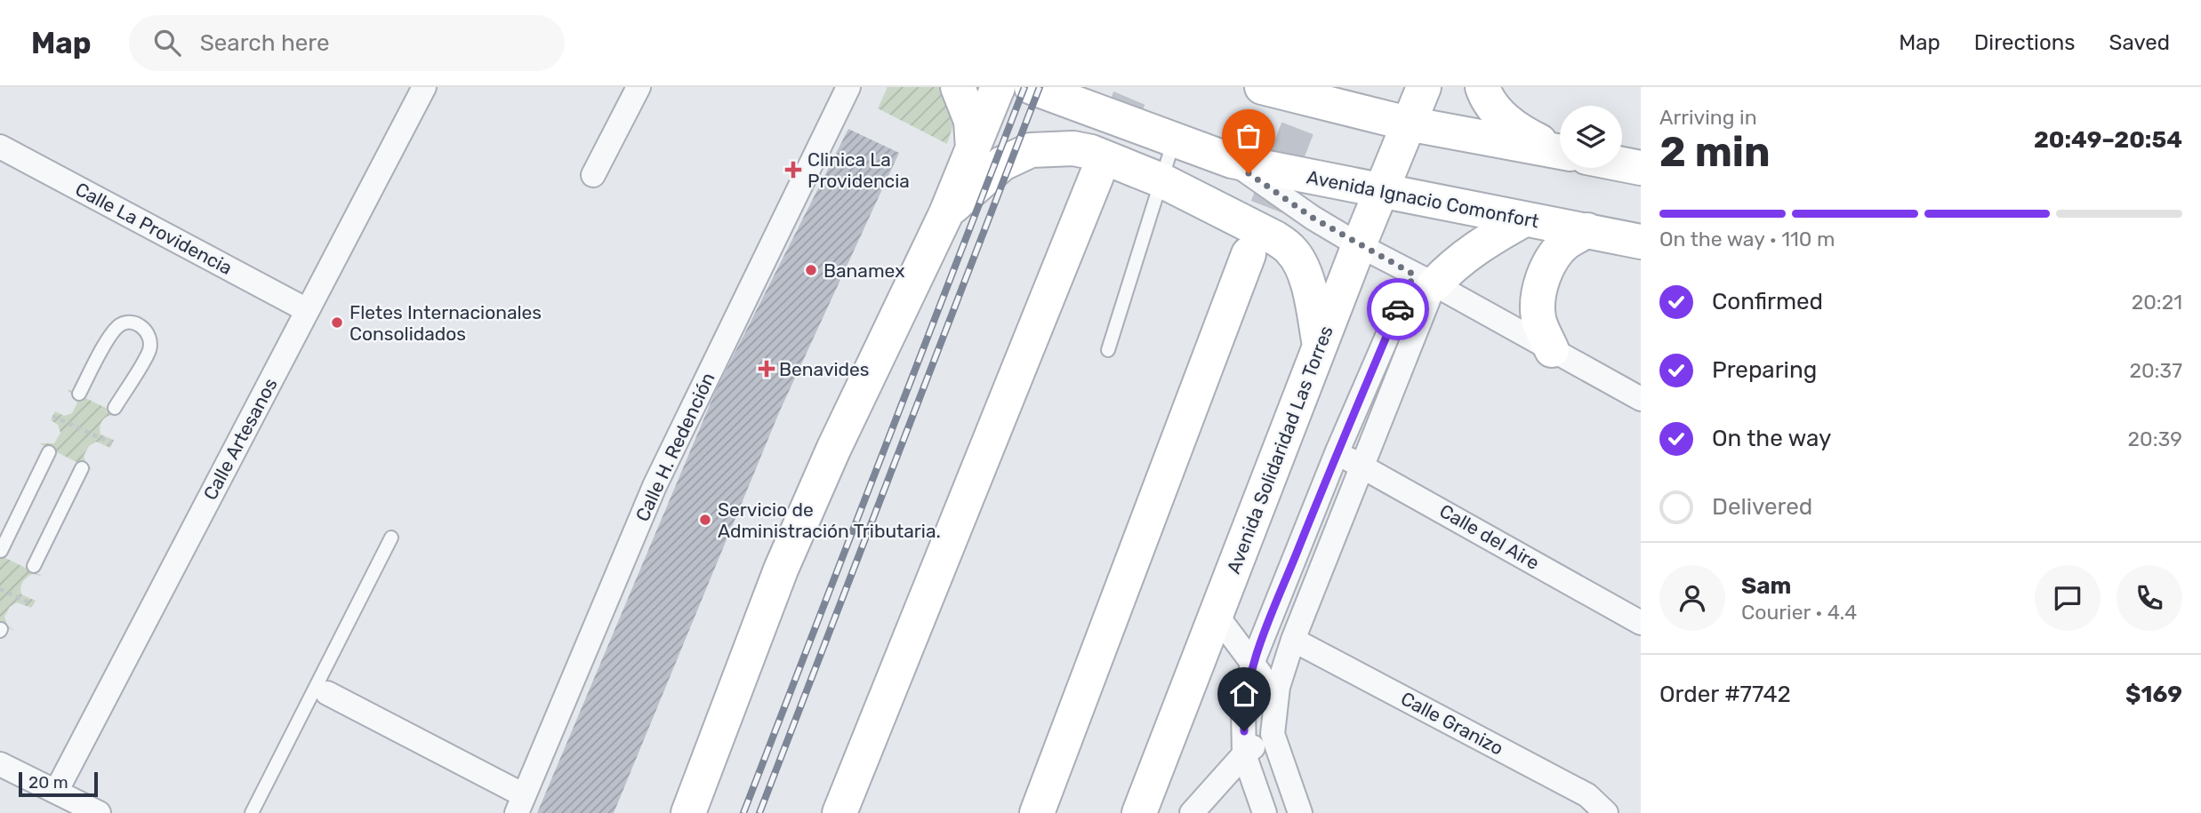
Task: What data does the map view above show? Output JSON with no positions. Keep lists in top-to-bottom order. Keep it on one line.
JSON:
{"streets":{"main road":["Avenida Ignacio Comonfort","Avenida Solidaridad Las Torres"],"street":["Calle La Providencia","Calle Artesanos","Calle H. Redención","Calle del Aire","Calle Granizo"]},"crossings":[["Avenida Ignacio Comonfort","Avenida Solidaridad Las Torres"],["Calle La Providencia","Calle Artesanos"]],"places":{"health":["Clinica La Providencia","Benavides"],"other":["Banamex","Fletes Internacionales Consolidados","Servicio de Administración Tributaria."]},"scale_bar":"20 m","page":{"header":"Map","search":"Search here","nav":["Map","Directions","Saved"],"heading":["2 min","Arriving in","20:49–20:54"],"panel":["Sam","Courier · 4.4","Order #7742","$169"],"bar":"On the way · 110 m","list":[["Confirmed","20:21"],["Preparing","20:37"],["On the way","20:39"],"Delivered"],"scale":"20 m"}}
